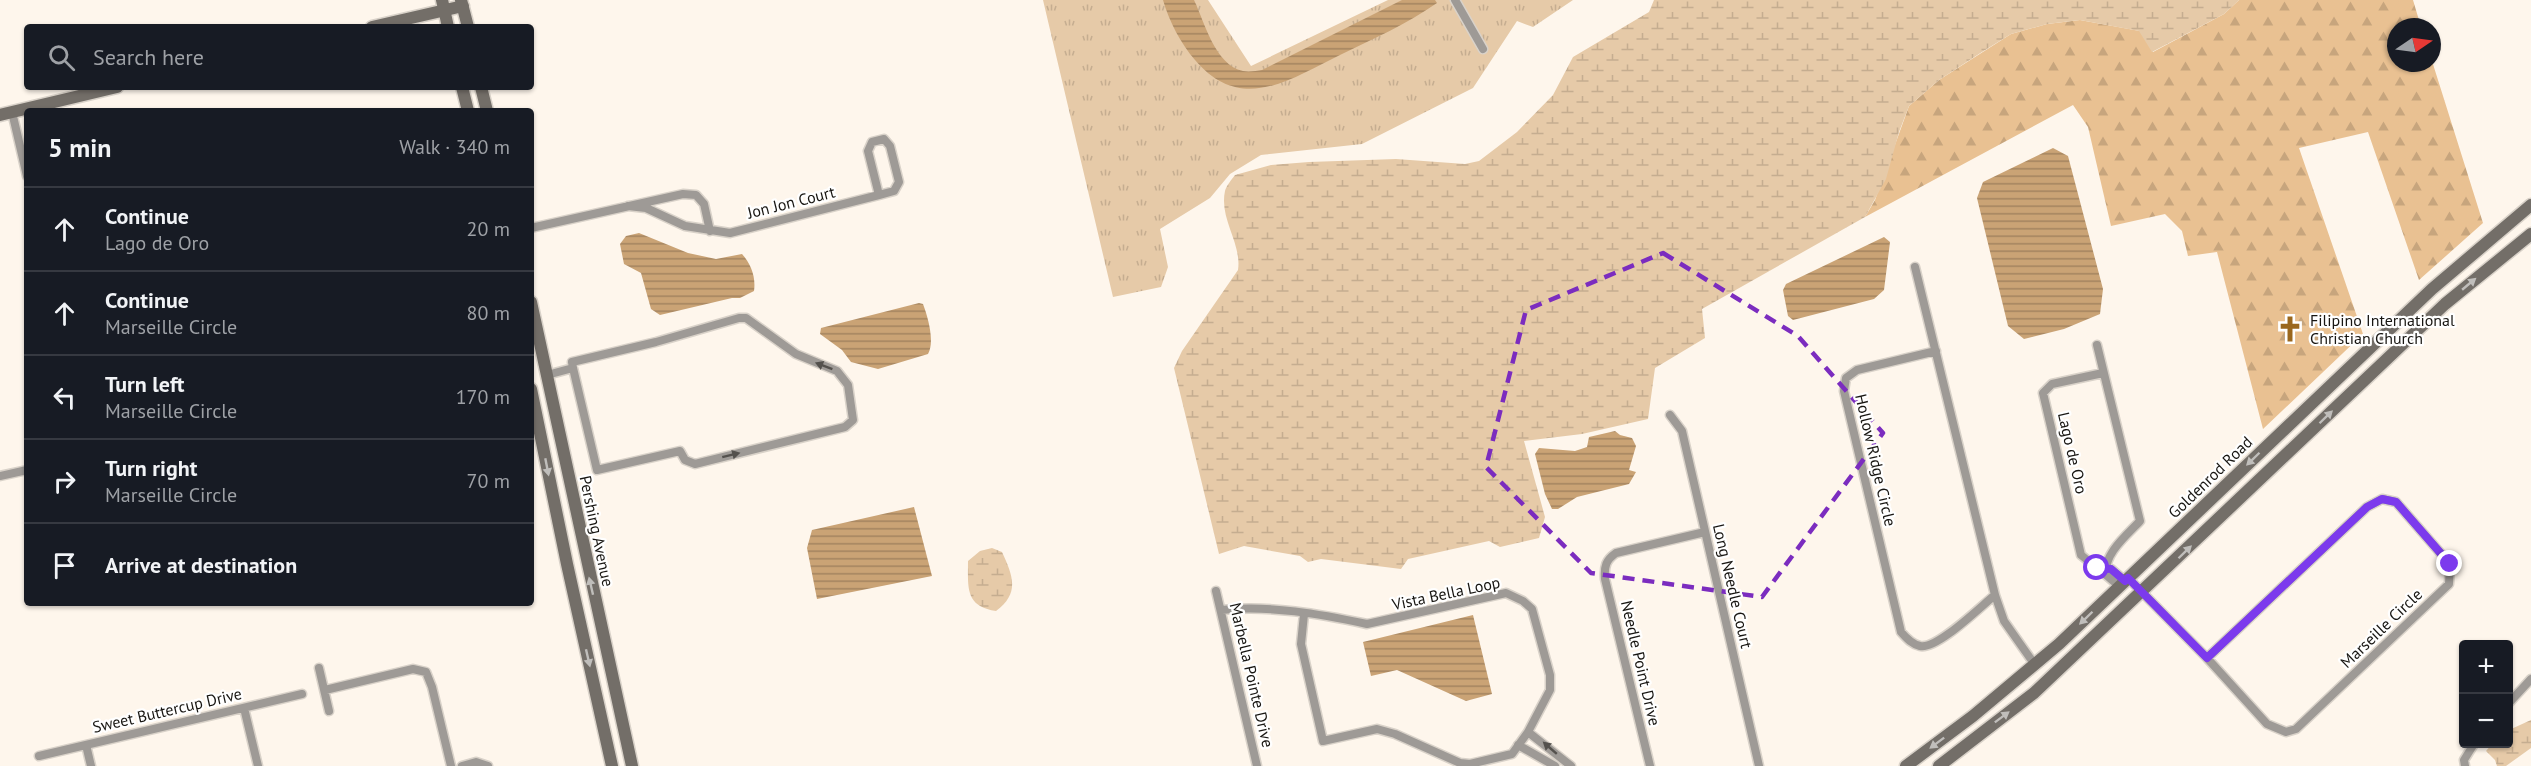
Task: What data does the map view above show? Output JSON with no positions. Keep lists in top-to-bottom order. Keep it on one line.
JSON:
{"streets":{"main road":["Goldenrod Road","Pershing Avenue"],"street":["Jon Jon Court","Lago de Oro","Hollow Ridge Circle","Long Needle Court","Vista Bella Loop","Marseille Circle","Needle Point Drive","Marbella Pointe Drive","Sweet Buttercup Drive"]},"crossings":[["Lago de Oro","Goldenrod Road"],["Lago de Oro","Marseille Circle"],["Goldenrod Road","Marseille Circle"],["Long Needle Court","Needle Point Drive"],["Vista Bella Loop","Marbella Pointe Drive"]],"places":{"church":["Filipino International Christian Church"]},"north":"right","page":{"search":"Search here","heading":["5 min","Walk · 340 m"],"list":[["Continue","Lago de Oro","20 m"],["Continue","Marseille Circle","80 m"],["Turn left","Marseille Circle","170 m"],["Turn right","Marseille Circle","70 m"],"Arrive at destination"],"map_buttons":["+","−"]}}
